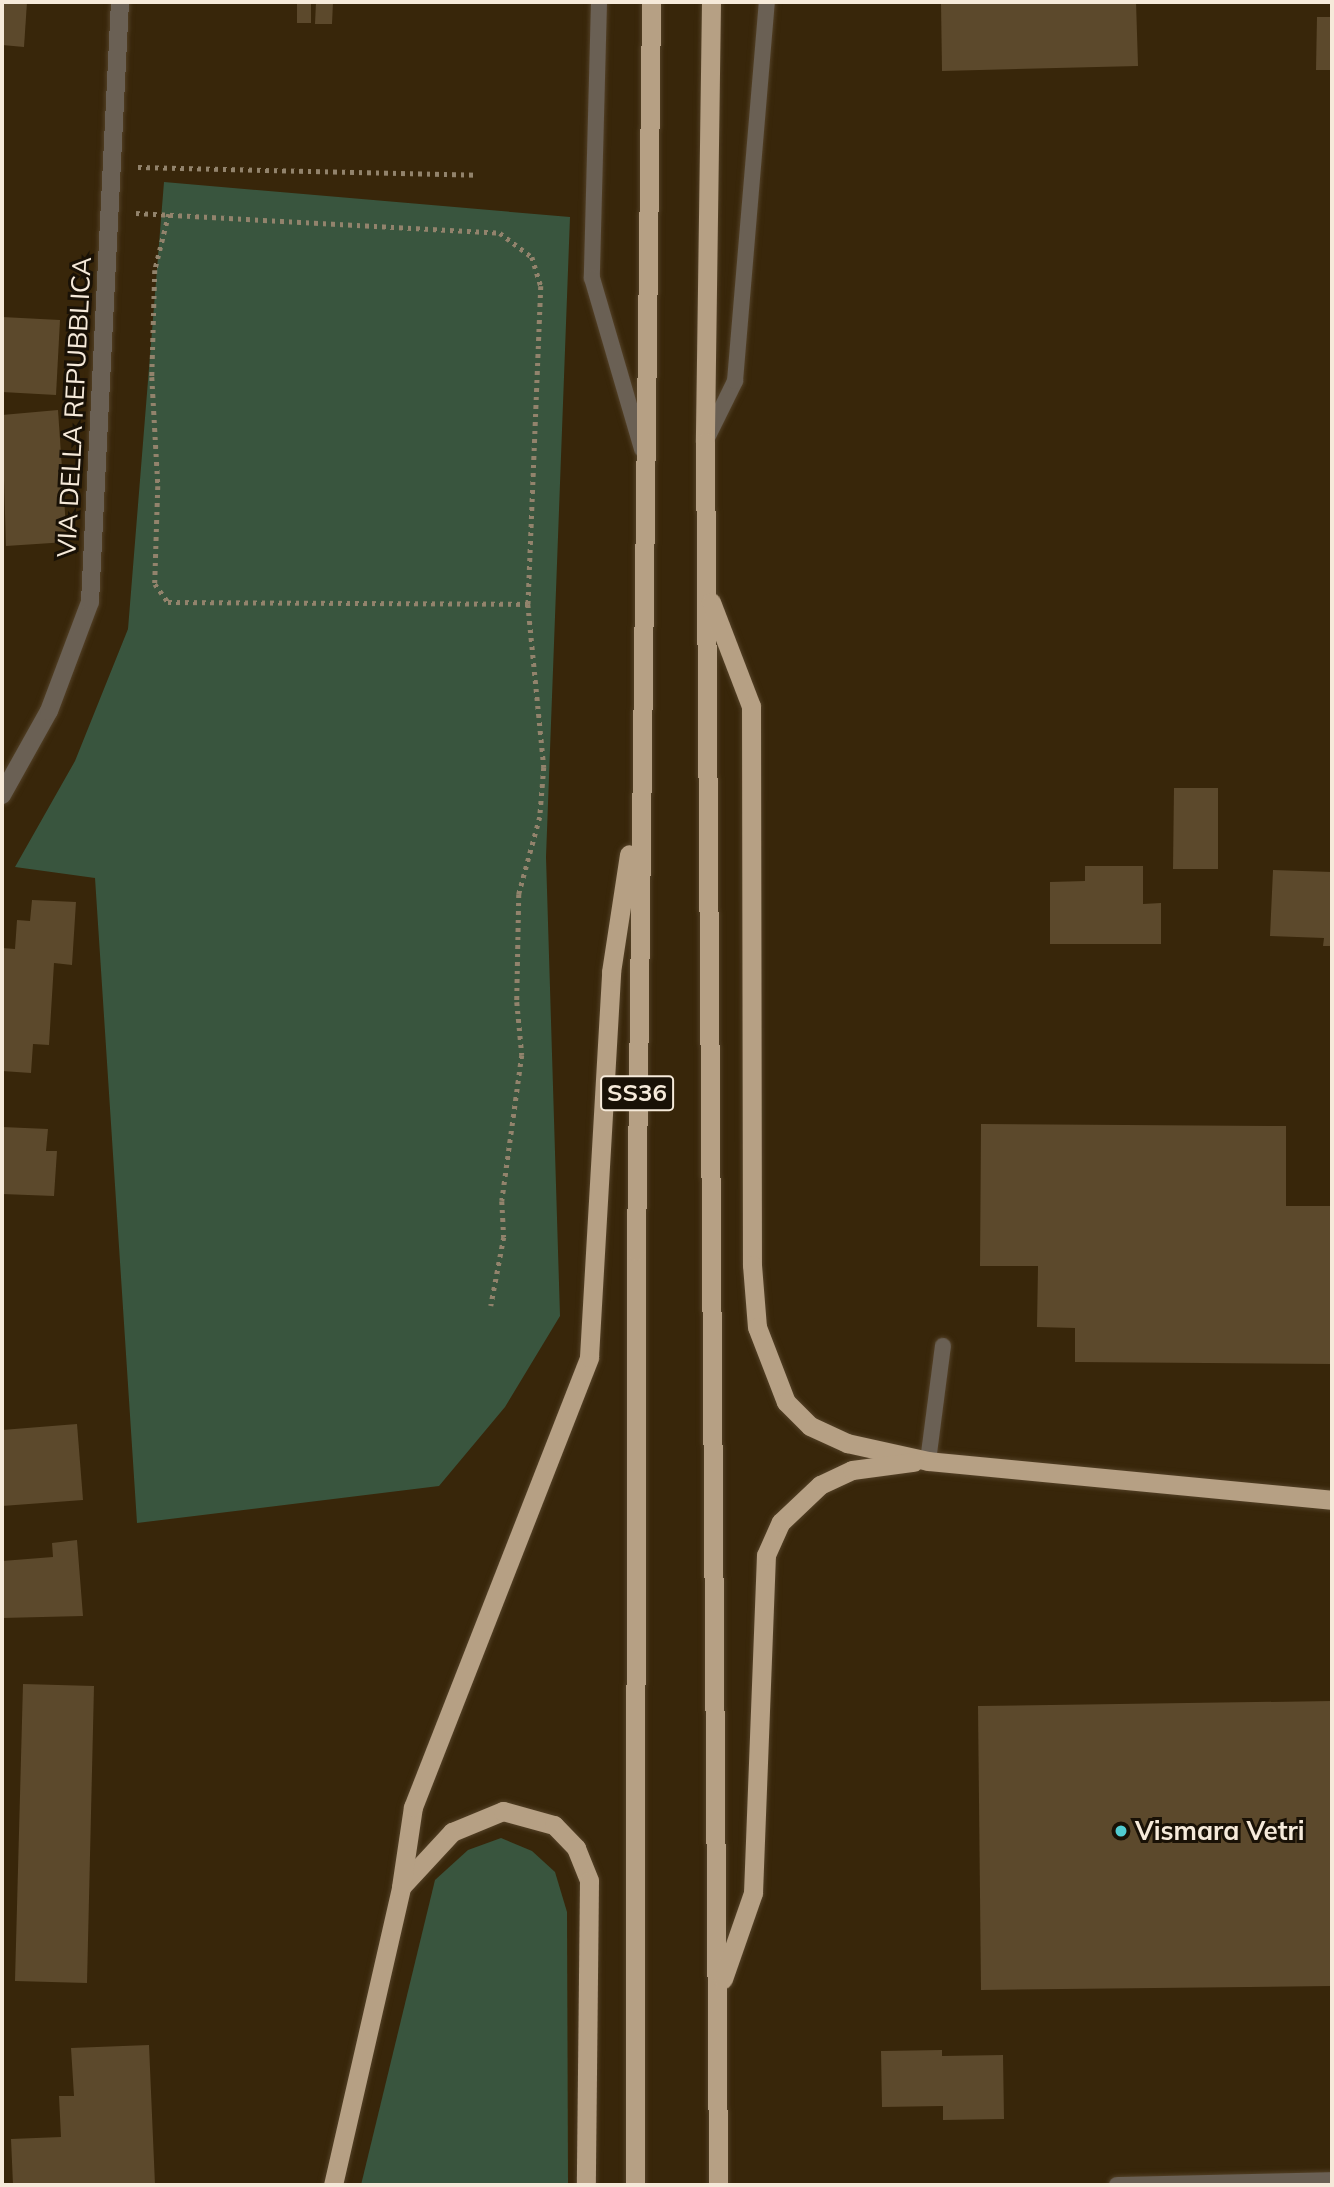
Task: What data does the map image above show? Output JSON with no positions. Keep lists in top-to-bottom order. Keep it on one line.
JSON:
{"streets":{"highway":["SS36"],"street":["VIA DELLA REPUBBLICA"]},"places":["Vismara Vetri"]}
